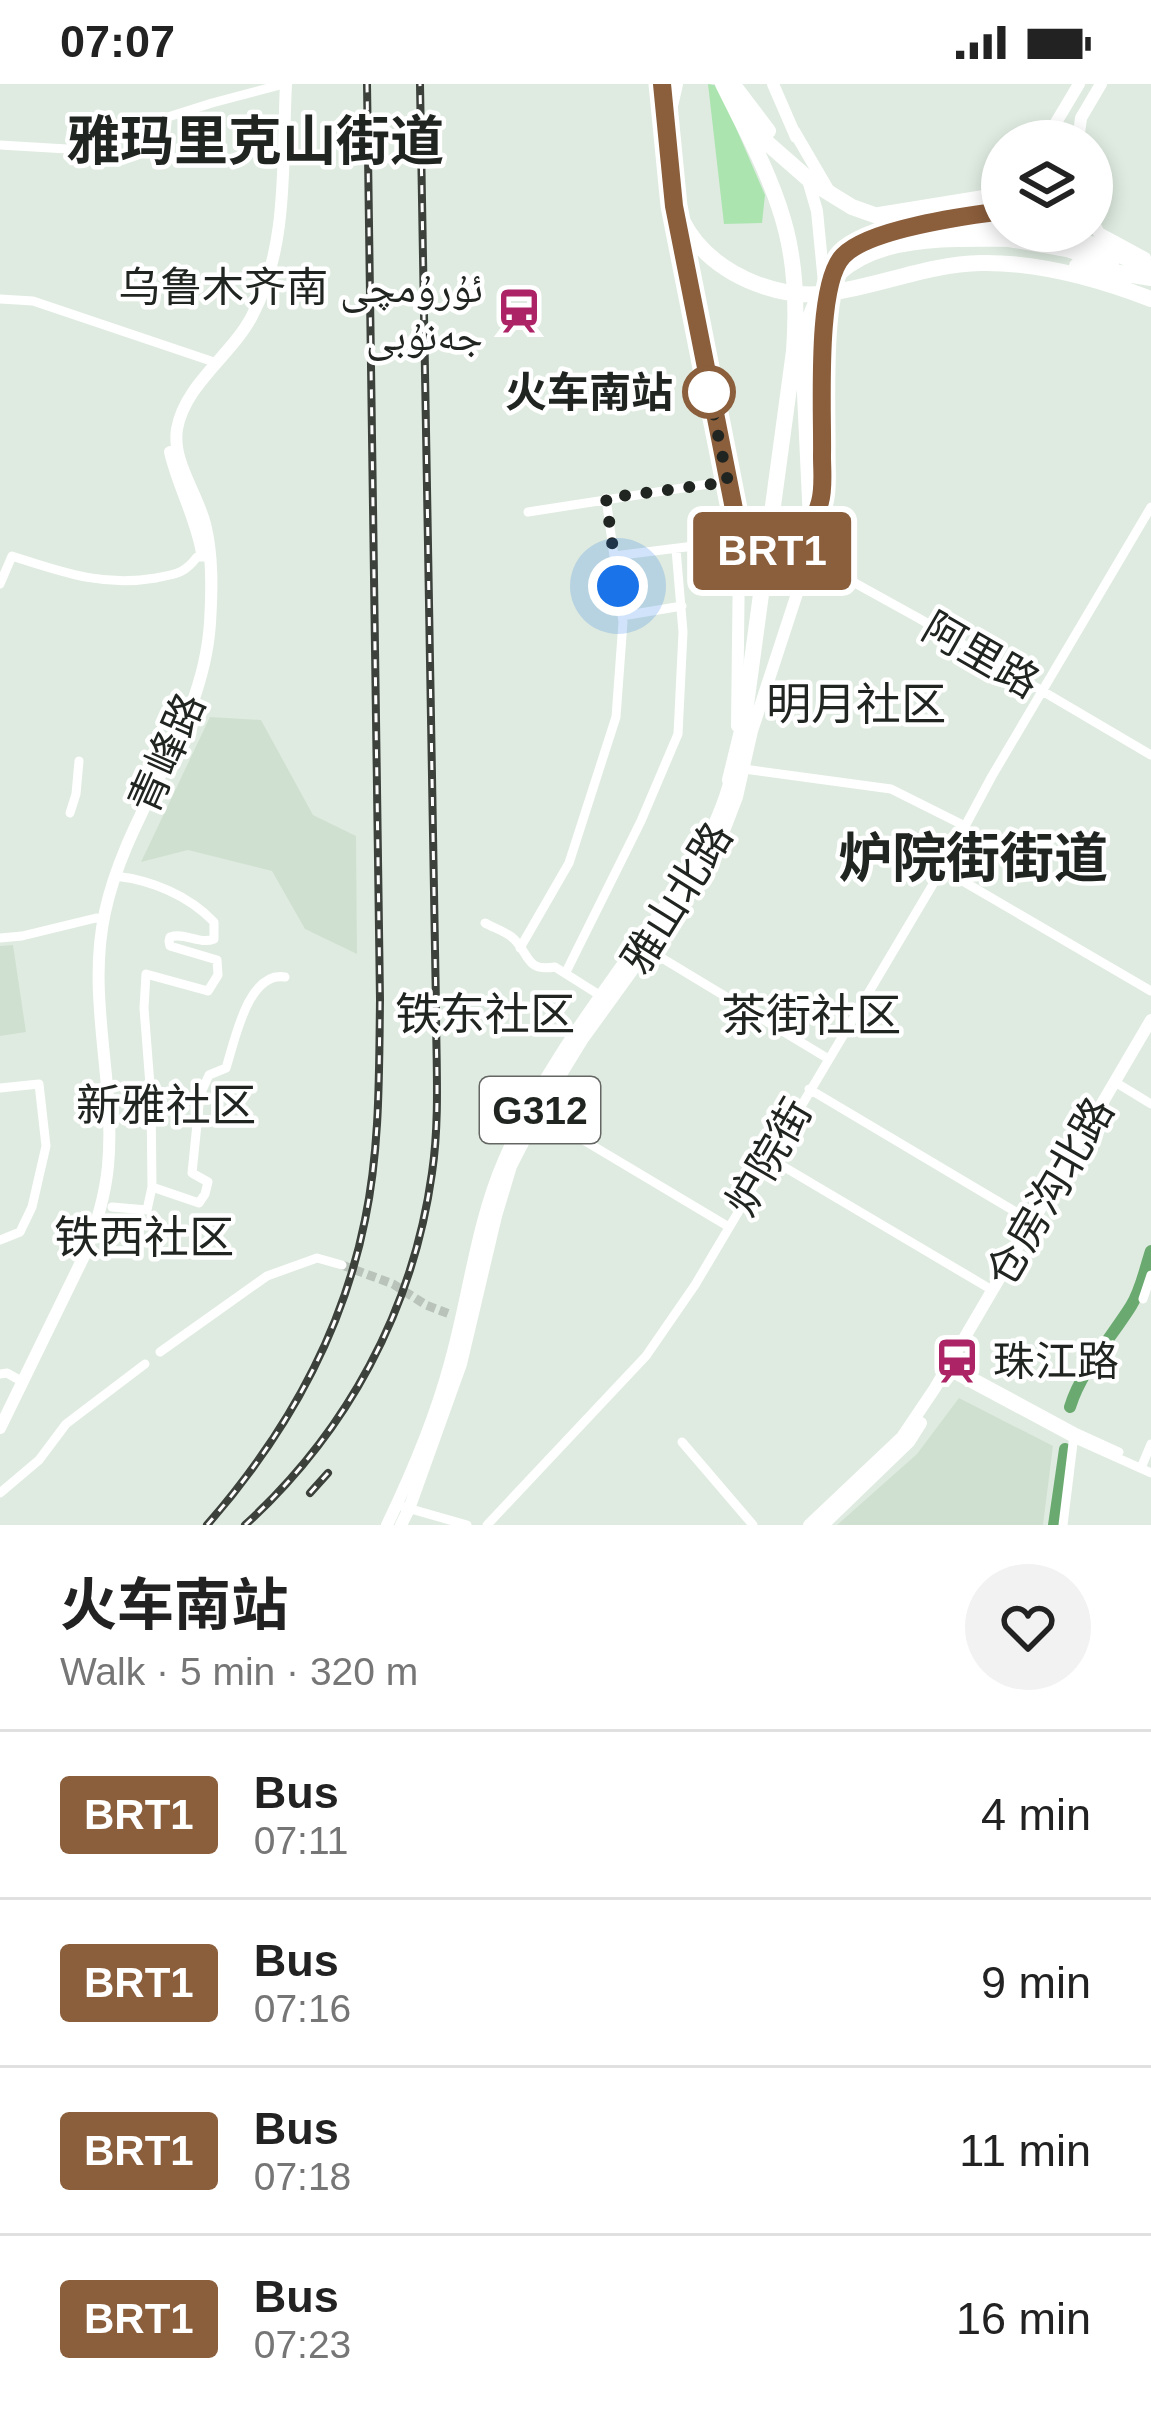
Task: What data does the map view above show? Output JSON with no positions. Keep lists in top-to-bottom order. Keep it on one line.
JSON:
{"streets":{"highway":["雅山北路"],"main road":["青峰路","G312","仓房沟北路"],"street":["阿里路","炉院街"]},"crossings":[["阿里路","雅山北路"],["阿里路","炉院街"],["雅山北路","G312"]],"districts":["雅玛里克山街道","明月社区","炉院街街道","铁东社区","茶街社区","新雅社区","铁西社区"],"places":{"station":["乌鲁木齐南 ئۇرۇمچى جەنۇبى","珠江路"],"other":["火车南站"]},"lines":["bus line BRT1"],"page":{"status":"07:07","on_map":"BRT1","heading":["火车南站","Walk · 5 min · 320 m"],"list":[{"mark":"BRT1","name":"Bus","note":"07:11","value":"4 min"},{"mark":"BRT1","name":"Bus","note":"07:16","value":"9 min"},{"mark":"BRT1","name":"Bus","note":"07:18","value":"11 min"},{"mark":"BRT1","name":"Bus","note":"07:23","value":"16 min"}]}}
